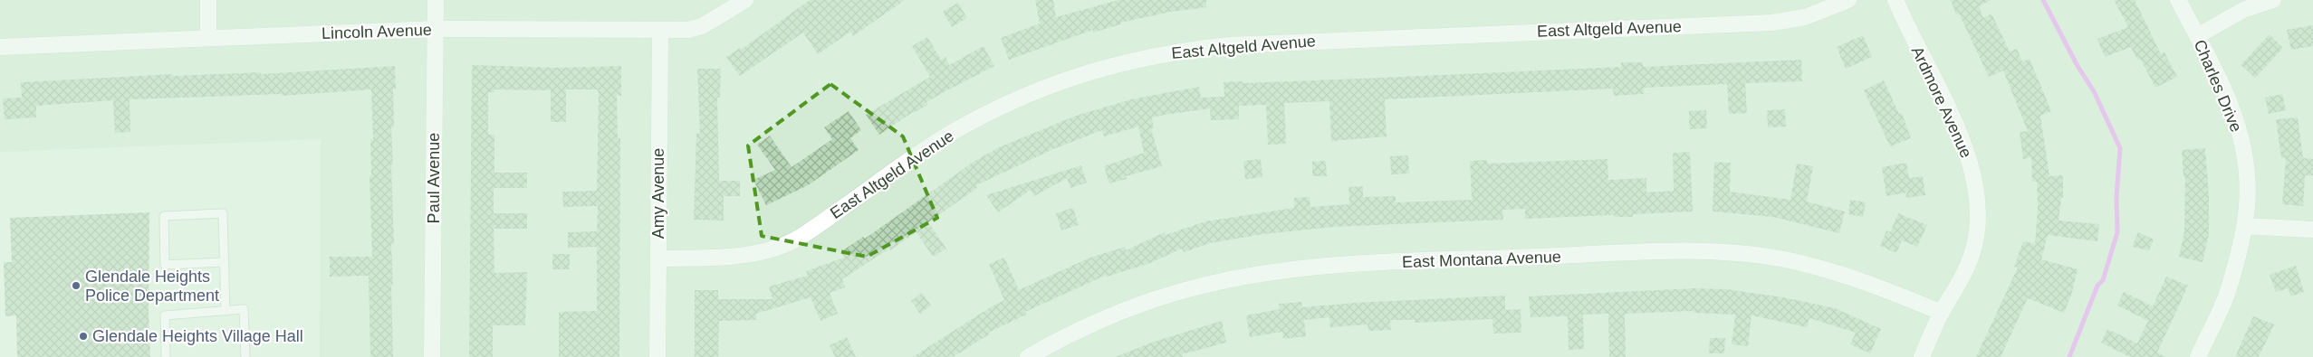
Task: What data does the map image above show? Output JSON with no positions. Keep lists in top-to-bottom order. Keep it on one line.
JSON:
{"streets":{"street":["East Altgeld Avenue","Lincoln Avenue","Charles Drive","Ardmore Avenue","Paul Avenue","Amy Avenue","East Montana Avenue"]},"crossings":[["East Altgeld Avenue","Amy Avenue"],["Lincoln Avenue","Paul Avenue"],["Lincoln Avenue","Amy Avenue"],["Ardmore Avenue","East Montana Avenue"]],"places":["Glendale Heights Police Department","Glendale Heights Village Hall"]}
